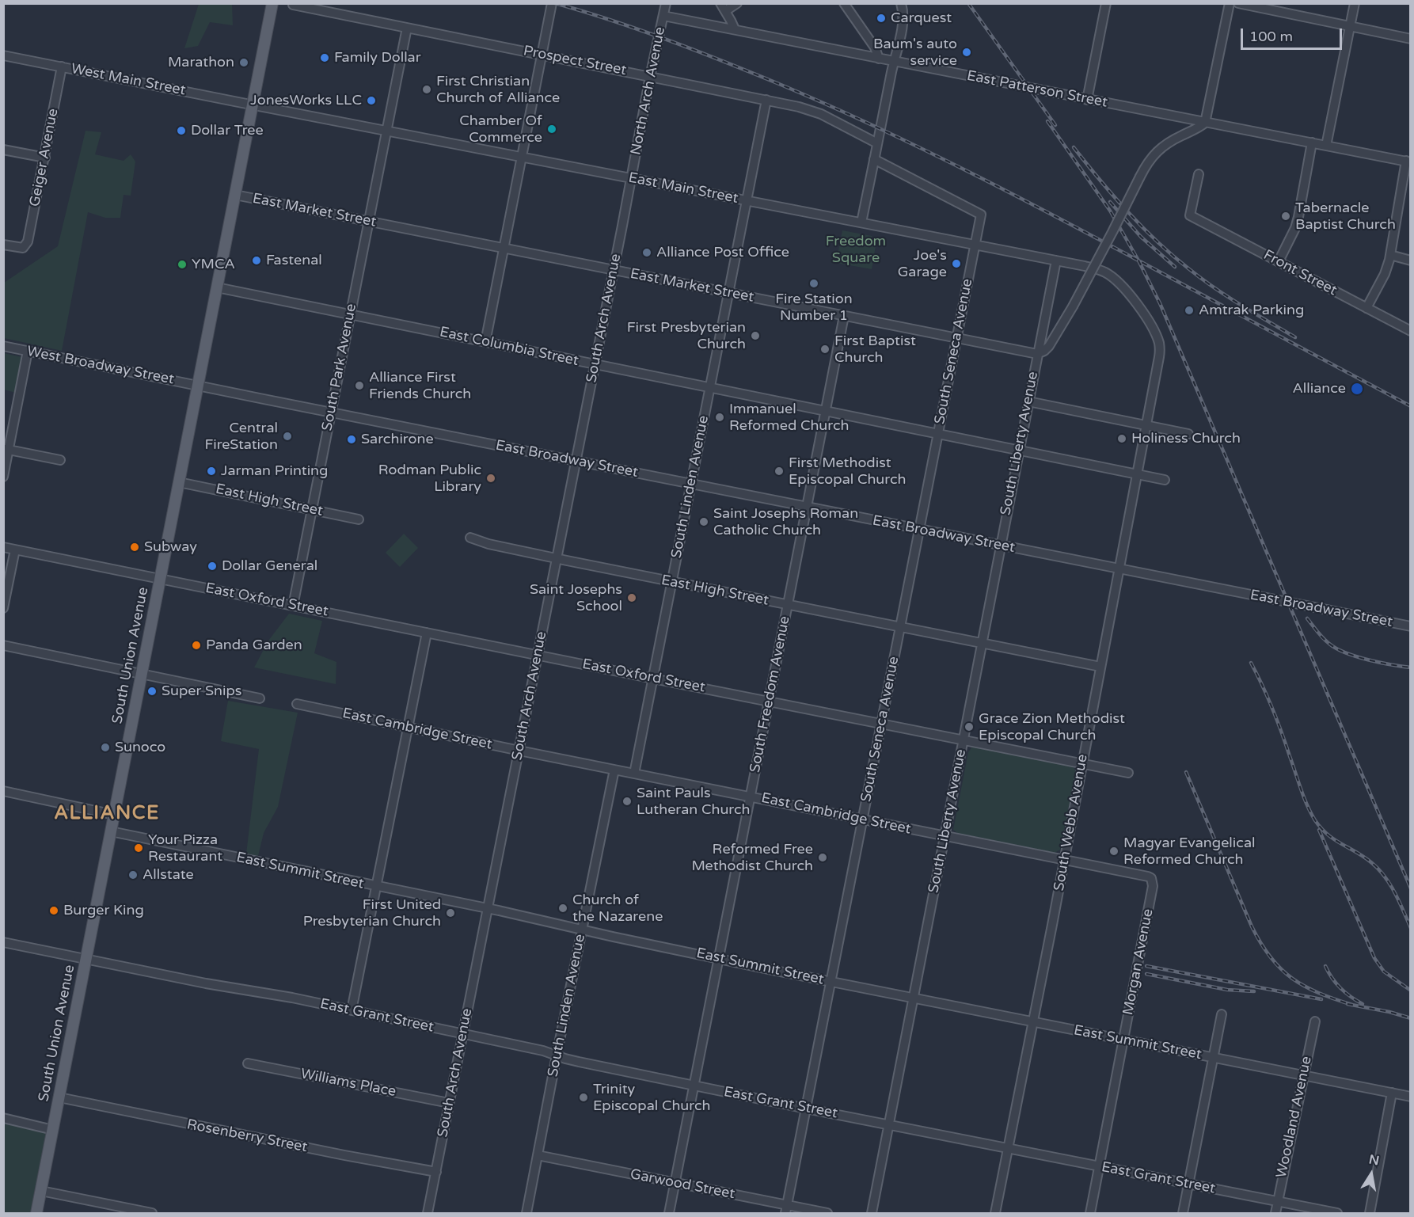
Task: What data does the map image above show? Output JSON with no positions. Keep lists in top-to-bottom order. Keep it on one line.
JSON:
{"streets":{"main road":["South Union Avenue"],"street":["Prospect Street","West Main Street","East Patterson Street","North Arch Avenue","Geiger Avenue","East Main Street","East Market Street","Front Street","South Arch Avenue","East Columbia Street","South Seneca Avenue","West Broadway Street","South Park Avenue","South Liberty Avenue","East Broadway Street","South Linden Avenue","East High Street","East Oxford Street","South Freedom Avenue","East Cambridge Street","South Webb Avenue","East Summit Street","Morgan Avenue","East Grant Street","Williams Place","Woodland Avenue","Rosenberry Street","Garwood Street"]},"crossings":[["Prospect Street","North Arch Avenue"],["Prospect Street","South Park Avenue"],["Prospect Street","South Linden Avenue"],["West Main Street","Geiger Avenue"],["West Main Street","East Main Street"],["West Main Street","South Union Avenue"],["East Patterson Street","North Arch Avenue"],["North Arch Avenue","East Main Street"],["North Arch Avenue","South Arch Avenue"],["East Main Street","South Arch Avenue"],["East Main Street","South Seneca Avenue"],["East Main Street","South Park Avenue"],["East Main Street","South Liberty Avenue"],["East Main Street","South Linden Avenue"],["East Main Street","South Union Avenue"],["East Main Street","South Webb Avenue"],["East Market Street","South Arch Avenue"],["East Market Street","South Seneca Avenue"],["East Market Street","South Park Avenue"],["East Market Street","South Liberty Avenue"],["East Market Street","South Linden Avenue"],["East Market Street","South Union Avenue"],["East Market Street","South Freedom Avenue"],["South Arch Avenue","East Columbia Street"],["South Arch Avenue","East Broadway Street"],["South Arch Avenue","East High Street"],["South Arch Avenue","East Oxford Street"],["South Arch Avenue","East Cambridge Street"],["South Arch Avenue","East Summit Street"],["South Arch Avenue","East Grant Street"],["South Arch Avenue","Williams Place"],["South Arch Avenue","Rosenberry Street"],["East Columbia Street","South Seneca Avenue"],["East Columbia Street","South Park Avenue"],["East Columbia Street","South Liberty Avenue"],["East Columbia Street","South Linden Avenue"],["East Columbia Street","South Union Avenue"],["East Columbia Street","South Freedom Avenue"],["East Columbia Street","South Webb Avenue"],["South Seneca Avenue","East Broadway Street"],["South Seneca Avenue","East High Street"],["South Seneca Avenue","East Oxford Street"],["South Seneca Avenue","East Cambridge Street"],["South Seneca Avenue","East Summit Street"],["South Seneca Avenue","East Grant Street"],["South Seneca Avenue","Garwood Street"],["West Broadway Street","East Broadway Street"],["West Broadway Street","South Union Avenue"],["South Park Avenue","East Broadway Street"],["South Park Avenue","East High Street"],["South Park Avenue","East Oxford Street"],["South Liberty Avenue","East Broadway Street"],["South Liberty Avenue","East High Street"],["South Liberty Avenue","East Oxford Street"],["South Liberty Avenue","East Cambridge Street"],["South Liberty Avenue","East Summit Street"],["South Liberty Avenue","East Grant Street"],["East Broadway Street","South Linden Avenue"],["East Broadway Street","South Union Avenue"],["East Broadway Street","South Freedom Avenue"],["East Broadway Street","South Webb Avenue"],["South Linden Avenue","East High Street"],["South Linden Avenue","East Oxford Street"],["South Linden Avenue","East Cambridge Street"],["South Linden Avenue","East Summit Street"],["South Linden Avenue","East Grant Street"],["South Linden Avenue","Garwood Street"],["East High Street","South Union Avenue"],["East High Street","South Freedom Avenue"],["East High Street","South Webb Avenue"],["East Oxford Street","South Union Avenue"],["East Oxford Street","South Freedom Avenue"],["East Oxford Street","South Webb Avenue"],["South Union Avenue","East Summit Street"],["South Union Avenue","East Grant Street"],["South Union Avenue","Rosenberry Street"],["South Freedom Avenue","East Cambridge Street"],["South Freedom Avenue","East Summit Street"],["South Freedom Avenue","East Grant Street"],["South Freedom Avenue","Garwood Street"],["East Cambridge Street","South Webb Avenue"],["East Cambridge Street","Morgan Avenue"],["South Webb Avenue","East Summit Street"],["South Webb Avenue","East Grant Street"],["East Summit Street","Morgan Avenue"],["East Summit Street","Woodland Avenue"],["Morgan Avenue","East Grant Street"],["East Grant Street","Woodland Avenue"]],"districts":["ALLIANCE"],"parks":["Freedom Square"],"places":["Carquest","Baum's auto service","Family Dollar","Marathon","First Christian Church of Alliance","JonesWorks LLC","Chamber Of Commerce","Dollar Tree","Tabernacle Baptist Church","Alliance Post Office","Fastenal","Joe's Garage","YMCA","Fire Station Number 1","Amtrak Parking","First Presbyterian Church","First Baptist Church","Alliance First Friends Church","Alliance","Immanuel Reformed Church","Central FireStation","Holiness Church","Sarchirone","Jarman Printing","First Methodist Episcopal Church","Rodman Public Library","Saint Josephs Roman Catholic Church","Subway","Dollar General","Saint Josephs School","Panda Garden","Super Snips","Grace Zion Methodist Episcopal Church","Sunoco","Saint Pauls Lutheran Church","Your Pizza Restaurant","Magyar Evangelical Reformed Church","Reformed Free Methodist Church","Allstate","Church of the Nazarene","Burger King","First United Presbyterian Church","Trinity Episcopal Church"],"scale_bar":"100 m","north":"top"}
